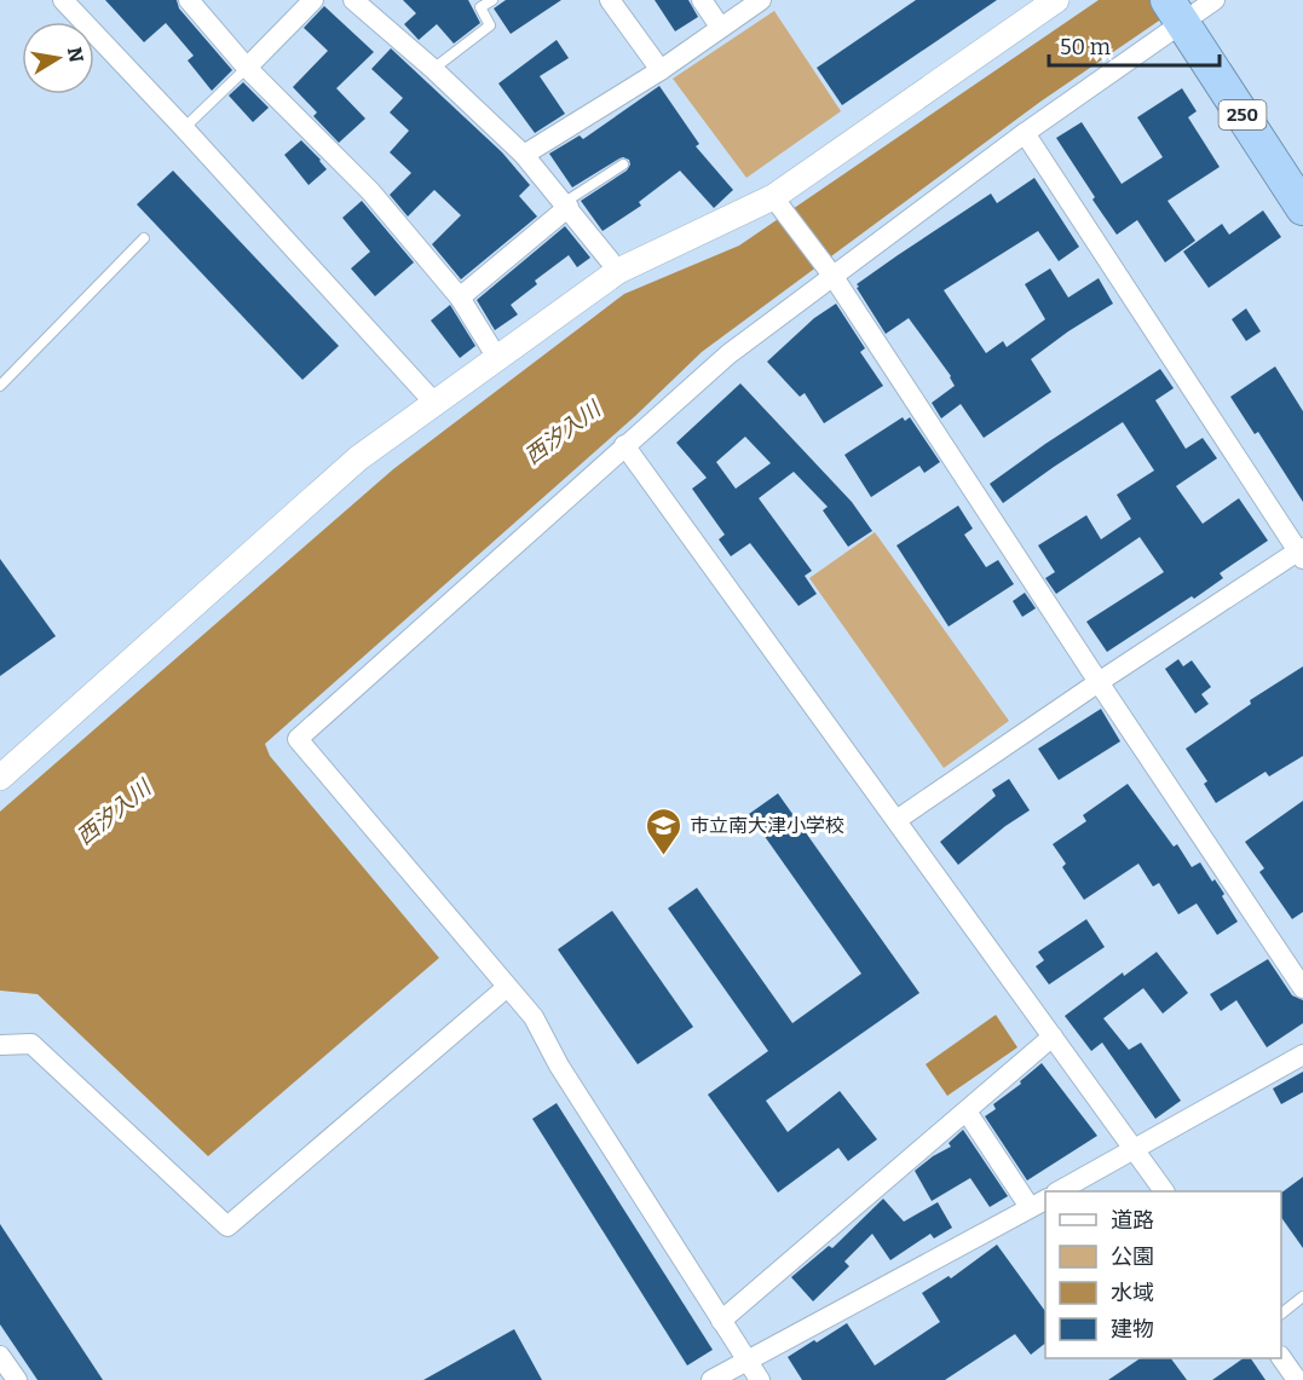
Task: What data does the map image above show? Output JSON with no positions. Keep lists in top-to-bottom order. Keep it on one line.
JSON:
{"streets":{"highway":["250"]},"water":["西汐入川"],"places":{"school or university":["市立南大津小学校"]},"legend":["道路","公園","水域","建物"],"scale_bar":"50 m","north":"right"}
